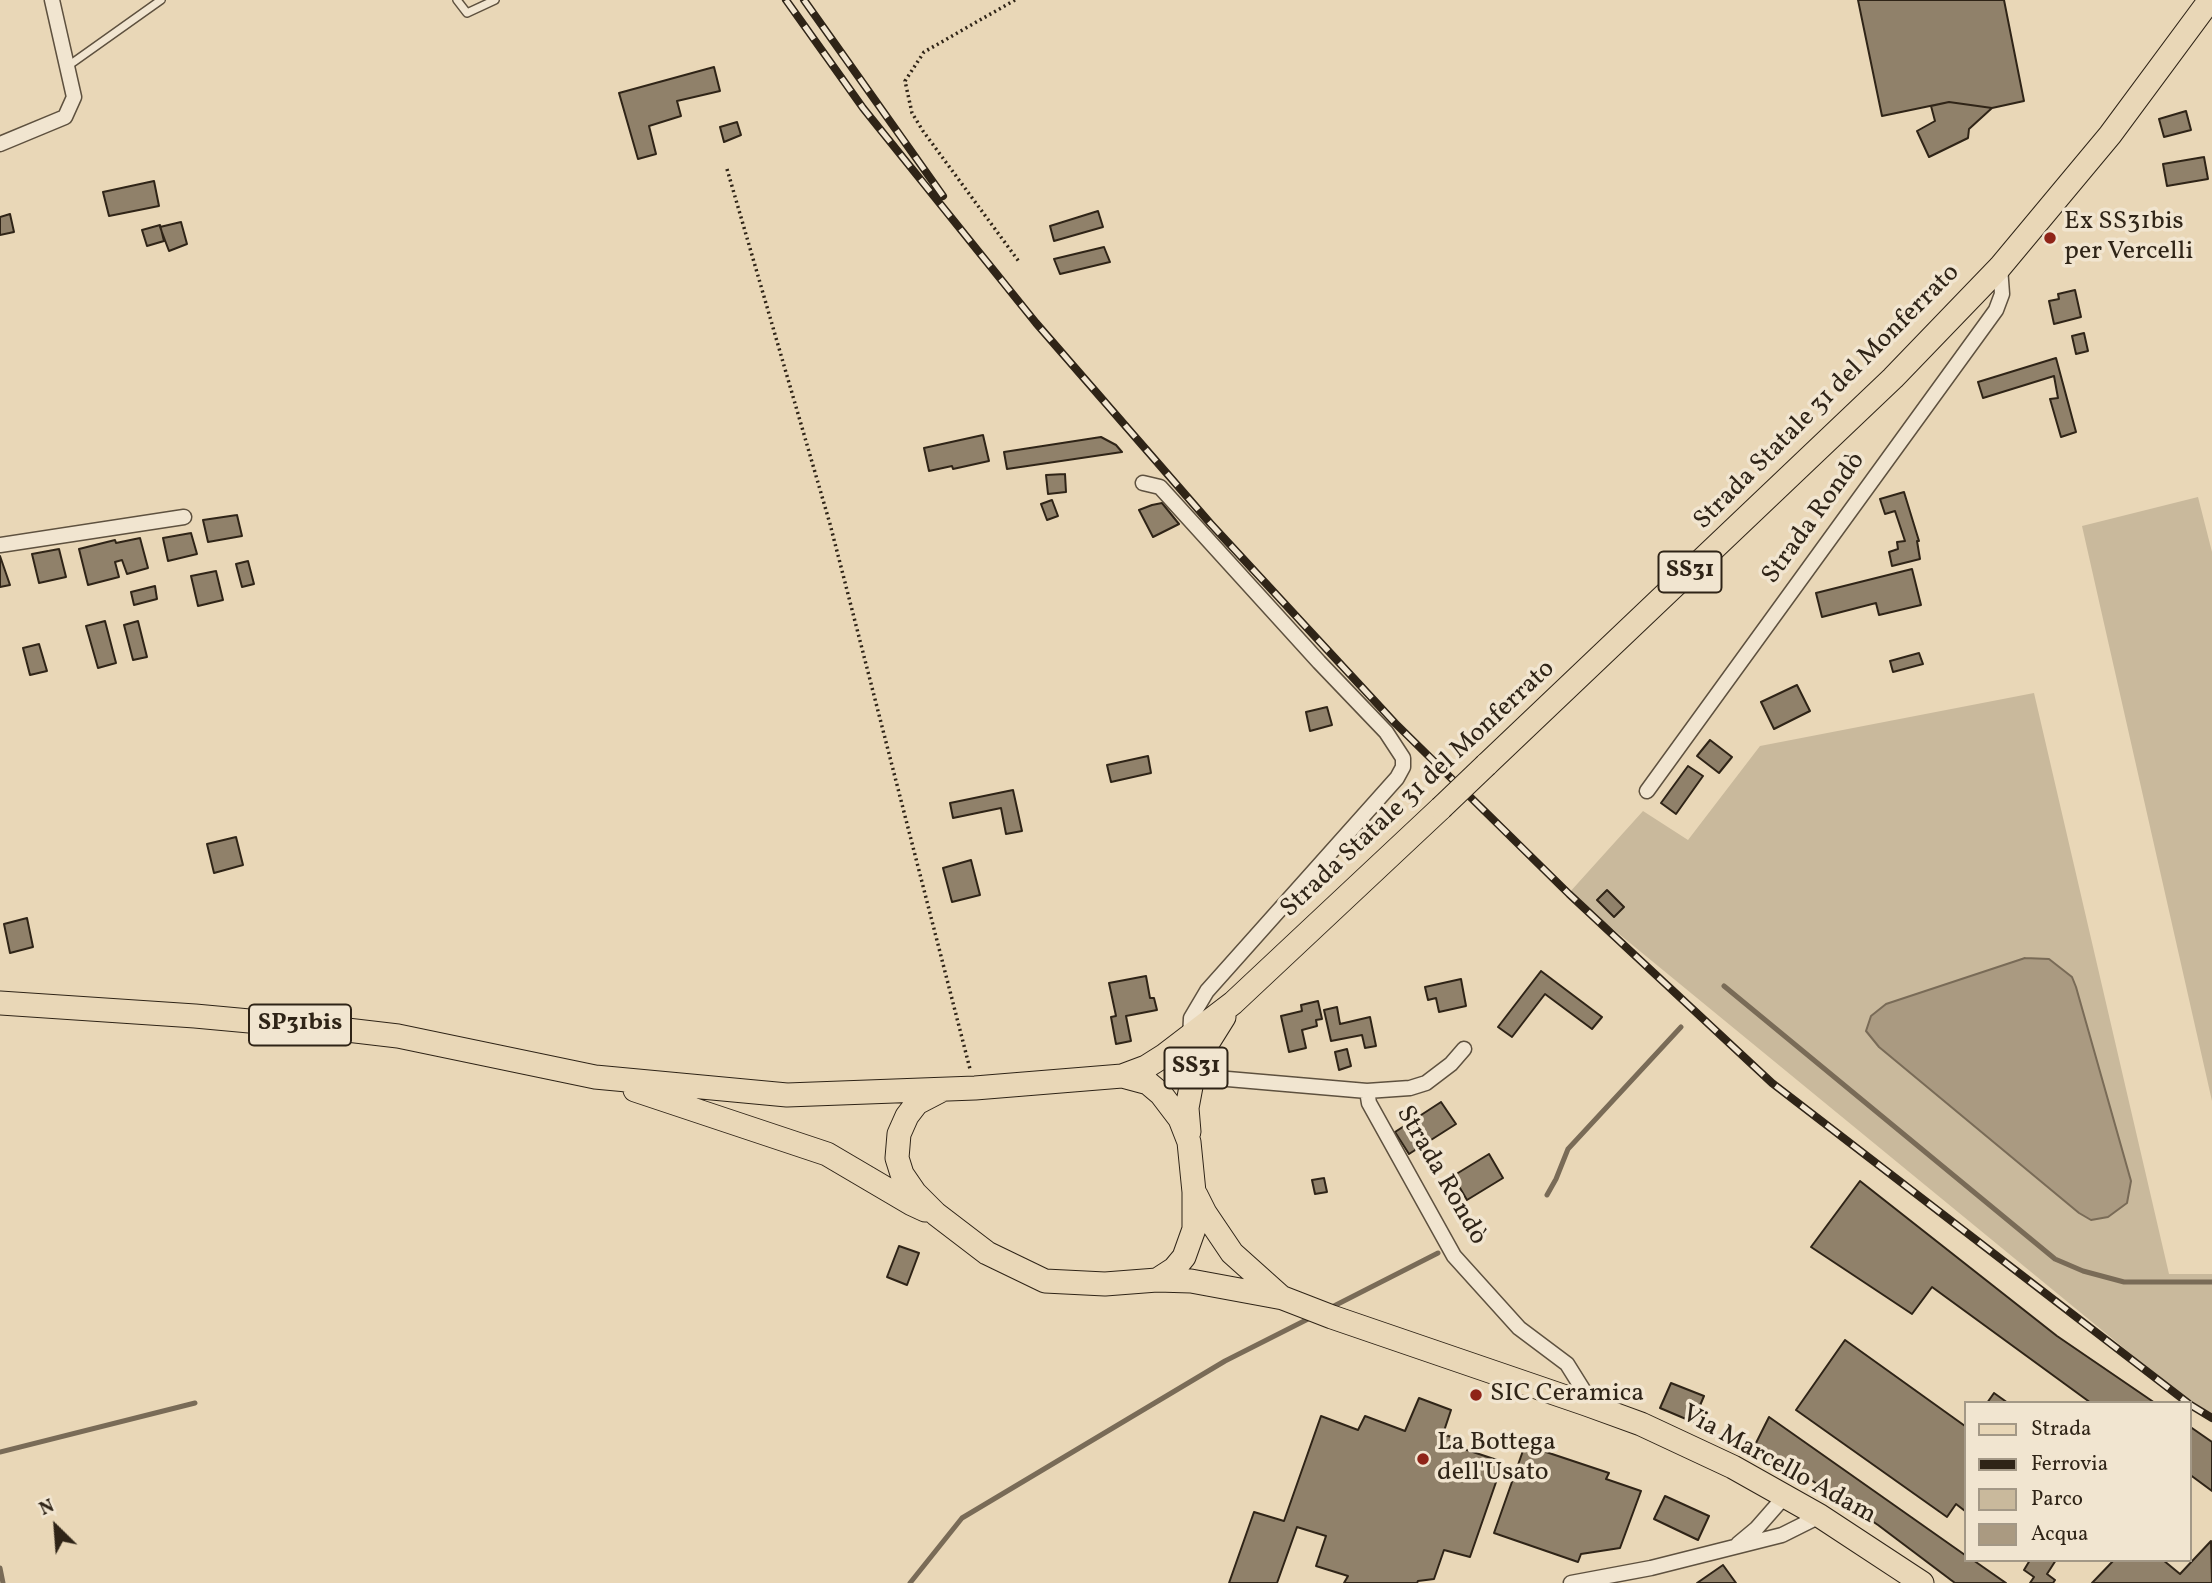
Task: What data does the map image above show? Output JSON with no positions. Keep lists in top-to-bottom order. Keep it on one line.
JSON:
{"streets":{"main road":["Strada Statale 31 del Monferrato","SS31","SP31bis","Via Marcello Adam"],"street":["Strada Rondò"]},"crossings":[["Strada Statale 31 del Monferrato","Strada Rondò"],["Strada Rondò","Via Marcello Adam"],["SP31bis","Via Marcello Adam"]],"places":["Ex SS31bis per Vercelli","SIC Ceramica","La Bottega dell'Usato"],"legend":["Strada","Ferrovia","Parco","Acqua"],"north":"top left"}
